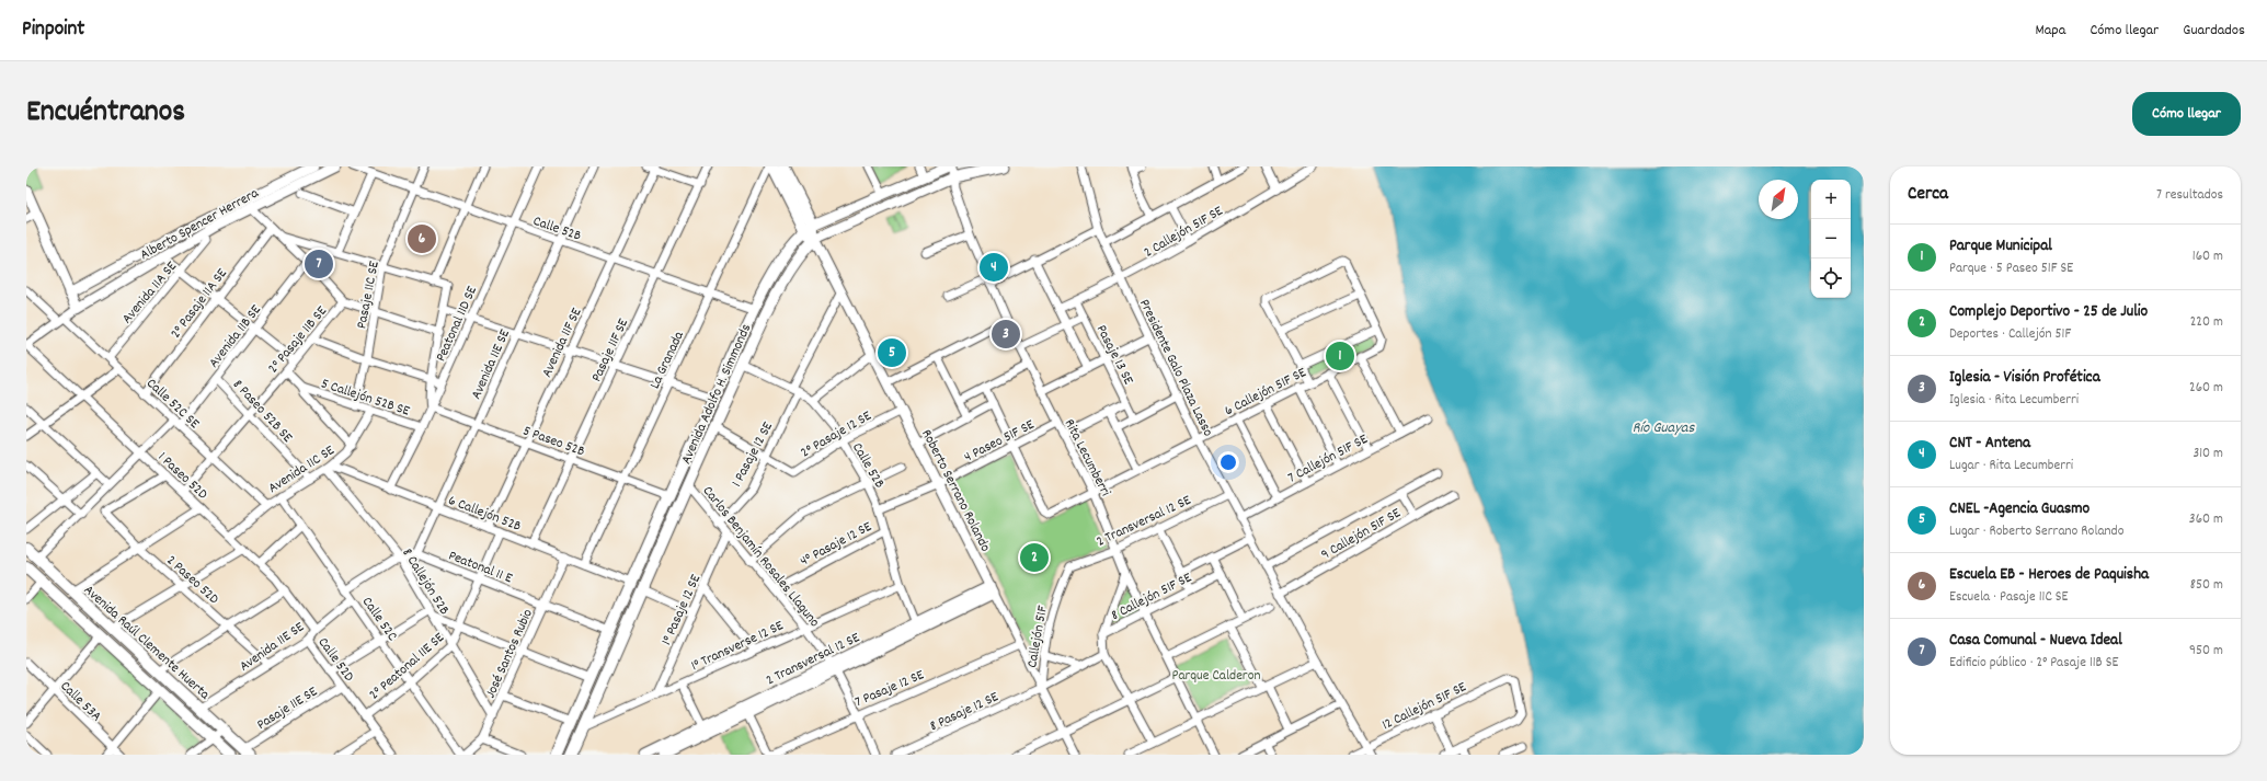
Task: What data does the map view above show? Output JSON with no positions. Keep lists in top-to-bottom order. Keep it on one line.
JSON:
{"streets":{"main road":["Avenida Adolfo H. Simmonds","Roberto Serrano Rolando","Avenida Raúl Clemente Huerta"],"street":["Alberto Spencer Herrera","Calle 52B","2 Callejón 51F SE","Avenida 11A SE","Pasaje 11C SE","2° Pasaje 11A SE","Peatonal 11D SE","Avenida 11B SE","2° Pasaje 11B SE","Avenida 11F SE","Pasaje 11F SE","Pasaje 13 SE","La Granada","Avenida 11E SE","Presidente Galo Plaza Lasso","6 Callejón 51F SE","5 Callejón 52B SE","Calle 52C SE","8 Paseo 52B SE","2° Pasaje 12 SE","5 Paseo 52B","4 Paseo 51F SE","1 Pasaje 12 SE","Rita Lecumberri","7 Callejón 51F SE","Avenida 11C SE","1 Paseo 52D","6 Callejón 52B","2 Transversal 12 SE","9 Callejón 51F SE","4° Pasaje 12 SE","Carlos Benjamín Rosales Llaguno","Peatonal 11 E","2 Paseo 52D","8 Callejón 52B","8 Callejón 51F SE","1° Pasaje 12 SE","Calle 52C","Callejón 51F","1° Transverse 12 SE","José Santos Rubio","Calle 52D","2° Peatonal 11E SE","7 Pasaje 12 SE","Calle 53A","12 Callejón 51F SE","Pasaje 11E SE","8 Pasaje 12 SE"]},"crossings":[["Alberto Spencer Herrera","2° Pasaje 11B SE"],["Calle 52B","Pasaje 11C SE"],["Calle 52B","Peatonal 11D SE"],["Calle 52B","Avenida 11F SE"],["Calle 52B","Pasaje 11F SE"],["Calle 52B","La Granada"],["Calle 52B","Avenida 11E SE"],["Calle 52B","Avenida Adolfo H. Simmonds"],["Calle 52B","2° Pasaje 12 SE"],["Calle 52B","4 Paseo 51F SE"],["Calle 52B","1 Pasaje 12 SE"],["Calle 52B","2 Transversal 12 SE"],["Calle 52B","4° Pasaje 12 SE"],["Calle 52B","1° Transverse 12 SE"],["2 Callejón 51F SE","Pasaje 13 SE"],["2 Callejón 51F SE","Presidente Galo Plaza Lasso"],["Avenida 11A SE","Calle 52C SE"],["Pasaje 11C SE","5 Callejón 52B SE"],["2° Pasaje 11A SE","2° Pasaje 11B SE"],["2° Pasaje 11A SE","Calle 52C SE"],["Peatonal 11D SE","5 Callejón 52B SE"],["Peatonal 11D SE","5 Paseo 52B"],["Peatonal 11D SE","6 Callejón 52B"],["Avenida 11B SE","2° Pasaje 11B SE"],["Avenida 11B SE","Calle 52C SE"],["Avenida 11B SE","8 Paseo 52B SE"],["Avenida 11B SE","1 Paseo 52D"],["Avenida 11B SE","Avenida Raúl Clemente Huerta"],["2° Pasaje 11B SE","Calle 52C SE"],["2° Pasaje 11B SE","8 Paseo 52B SE"],["2° Pasaje 11B SE","1 Paseo 52D"],["Avenida 11F SE","5 Paseo 52B"],["Avenida 11F SE","6 Callejón 52B"],["Pasaje 11F SE","5 Paseo 52B"],["Pasaje 11F SE","6 Callejón 52B"],["La Granada","5 Paseo 52B"],["La Granada","6 Callejón 52B"],["Avenida 11E SE","5 Paseo 52B"],["Avenida 11E SE","1 Paseo 52D"],["Avenida 11E SE","6 Callejón 52B"],["Avenida 11E SE","Peatonal 11 E"],["Avenida 11E SE","2 Paseo 52D"],["Avenida 11E SE","8 Callejón 52B"],["Avenida 11E SE","Calle 52C"],["Avenida 11E SE","Avenida Raúl Clemente Huerta"],["Avenida 11E SE","Calle 52D"],["Presidente Galo Plaza Lasso","6 Callejón 51F SE"],["Presidente Galo Plaza Lasso","7 Callejón 51F SE"],["Presidente Galo Plaza Lasso","2 Transversal 12 SE"],["Presidente Galo Plaza Lasso","9 Callejón 51F SE"],["Presidente Galo Plaza Lasso","12 Callejón 51F SE"],["6 Callejón 51F SE","4 Paseo 51F SE"],["6 Callejón 51F SE","Rita Lecumberri"],["Avenida Adolfo H. Simmonds","2° Pasaje 12 SE"],["Avenida Adolfo H. Simmonds","5 Paseo 52B"],["Avenida Adolfo H. Simmonds","Rita Lecumberri"],["Avenida Adolfo H. Simmonds","Roberto Serrano Rolando"],["Avenida Adolfo H. Simmonds","6 Callejón 52B"],["Avenida Adolfo H. Simmonds","Carlos Benjamín Rosales Llaguno"],["Avenida Adolfo H. Simmonds","Peatonal 11 E"],["Avenida Adolfo H. Simmonds","1° Transverse 12 SE"],["5 Callejón 52B SE","Avenida 11C SE"],["Calle 52C SE","Avenida 11C SE"],["8 Paseo 52B SE","Avenida 11C SE"],["2° Pasaje 12 SE","1 Pasaje 12 SE"],["2° Pasaje 12 SE","Roberto Serrano Rolando"],["4 Paseo 51F SE","Rita Lecumberri"],["4 Paseo 51F SE","Roberto Serrano Rolando"],["1 Pasaje 12 SE","Roberto Serrano Rolando"],["1 Pasaje 12 SE","Carlos Benjamín Rosales Llaguno"],["Rita Lecumberri","2 Transversal 12 SE"],["Rita Lecumberri","8 Callejón 51F SE"],["Avenida 11C SE","1 Paseo 52D"],["Avenida 11C SE","6 Callejón 52B"],["Avenida 11C SE","8 Callejón 52B"],["Avenida 11C SE","Calle 52C"],["1 Paseo 52D","2 Paseo 52D"],["Roberto Serrano Rolando","2 Transversal 12 SE"],["Roberto Serrano Rolando","Callejón 51F"],["Roberto Serrano Rolando","7 Pasaje 12 SE"],["Roberto Serrano Rolando","8 Pasaje 12 SE"],["6 Callejón 52B","8 Callejón 52B"],["6 Callejón 52B","José Santos Rubio"],["6 Callejón 52B","2° Peatonal 11E SE"],["2 Transversal 12 SE","Carlos Benjamín Rosales Llaguno"],["2 Transversal 12 SE","Callejón 51F"],["4° Pasaje 12 SE","Carlos Benjamín Rosales Llaguno"],["Carlos Benjamín Rosales Llaguno","1° Pasaje 12 SE"],["Carlos Benjamín Rosales Llaguno","1° Transverse 12 SE"],["Carlos Benjamín Rosales Llaguno","7 Pasaje 12 SE"],["Peatonal 11 E","José Santos Rubio"],["Peatonal 11 E","2° Peatonal 11E SE"],["8 Callejón 52B","José Santos Rubio"],["8 Callejón 52B","2° Peatonal 11E SE"],["1° Pasaje 12 SE","1° Transverse 12 SE"],["Calle 52C","2° Peatonal 11E SE"],["Callejón 51F","8 Pasaje 12 SE"],["Avenida Raúl Clemente Huerta","Pasaje 11E SE"],["Calle 52D","2° Peatonal 11E SE"],["Calle 52D","Pasaje 11E SE"]],"water":["Río Guayas"],"parks":["Parque Calderon"],"north":"top right","page":{"header":"Pinpoint","nav":["Mapa","Cómo llegar","Guardados"],"title":"Encuéntranos","buttons":"Cómo llegar","heading":["Cerca","7 resultados"],"map_buttons":["+","−"],"pins":["6","7","4","3","5","1","2"],"list":[{"mark":"1","name":"Parque Municipal","note":"Parque · 5 Paseo 51F SE","value":"160 m"},{"mark":"2","name":"Complejo Deportivo - 25 de Julio","note":"Deportes · Callejón 51F","value":"220 m"},{"mark":"3","name":"Iglesia - Visión Profética","note":"Iglesia · Rita Lecumberri","value":"260 m"},{"mark":"4","name":"CNT - Antena","note":"Lugar · Rita Lecumberri","value":"310 m"},{"mark":"5","name":"CNEL -Agencia Guasmo","note":"Lugar · Roberto Serrano Rolando","value":"360 m"},{"mark":"6","name":"Escuela EB - Heroes de Paquisha","note":"Escuela · Pasaje 11C SE","value":"850 m"},{"mark":"7","name":"Casa Comunal - Nueva Ideal","note":"Edificio público · 2° Pasaje 11B SE","value":"950 m"}]}}
